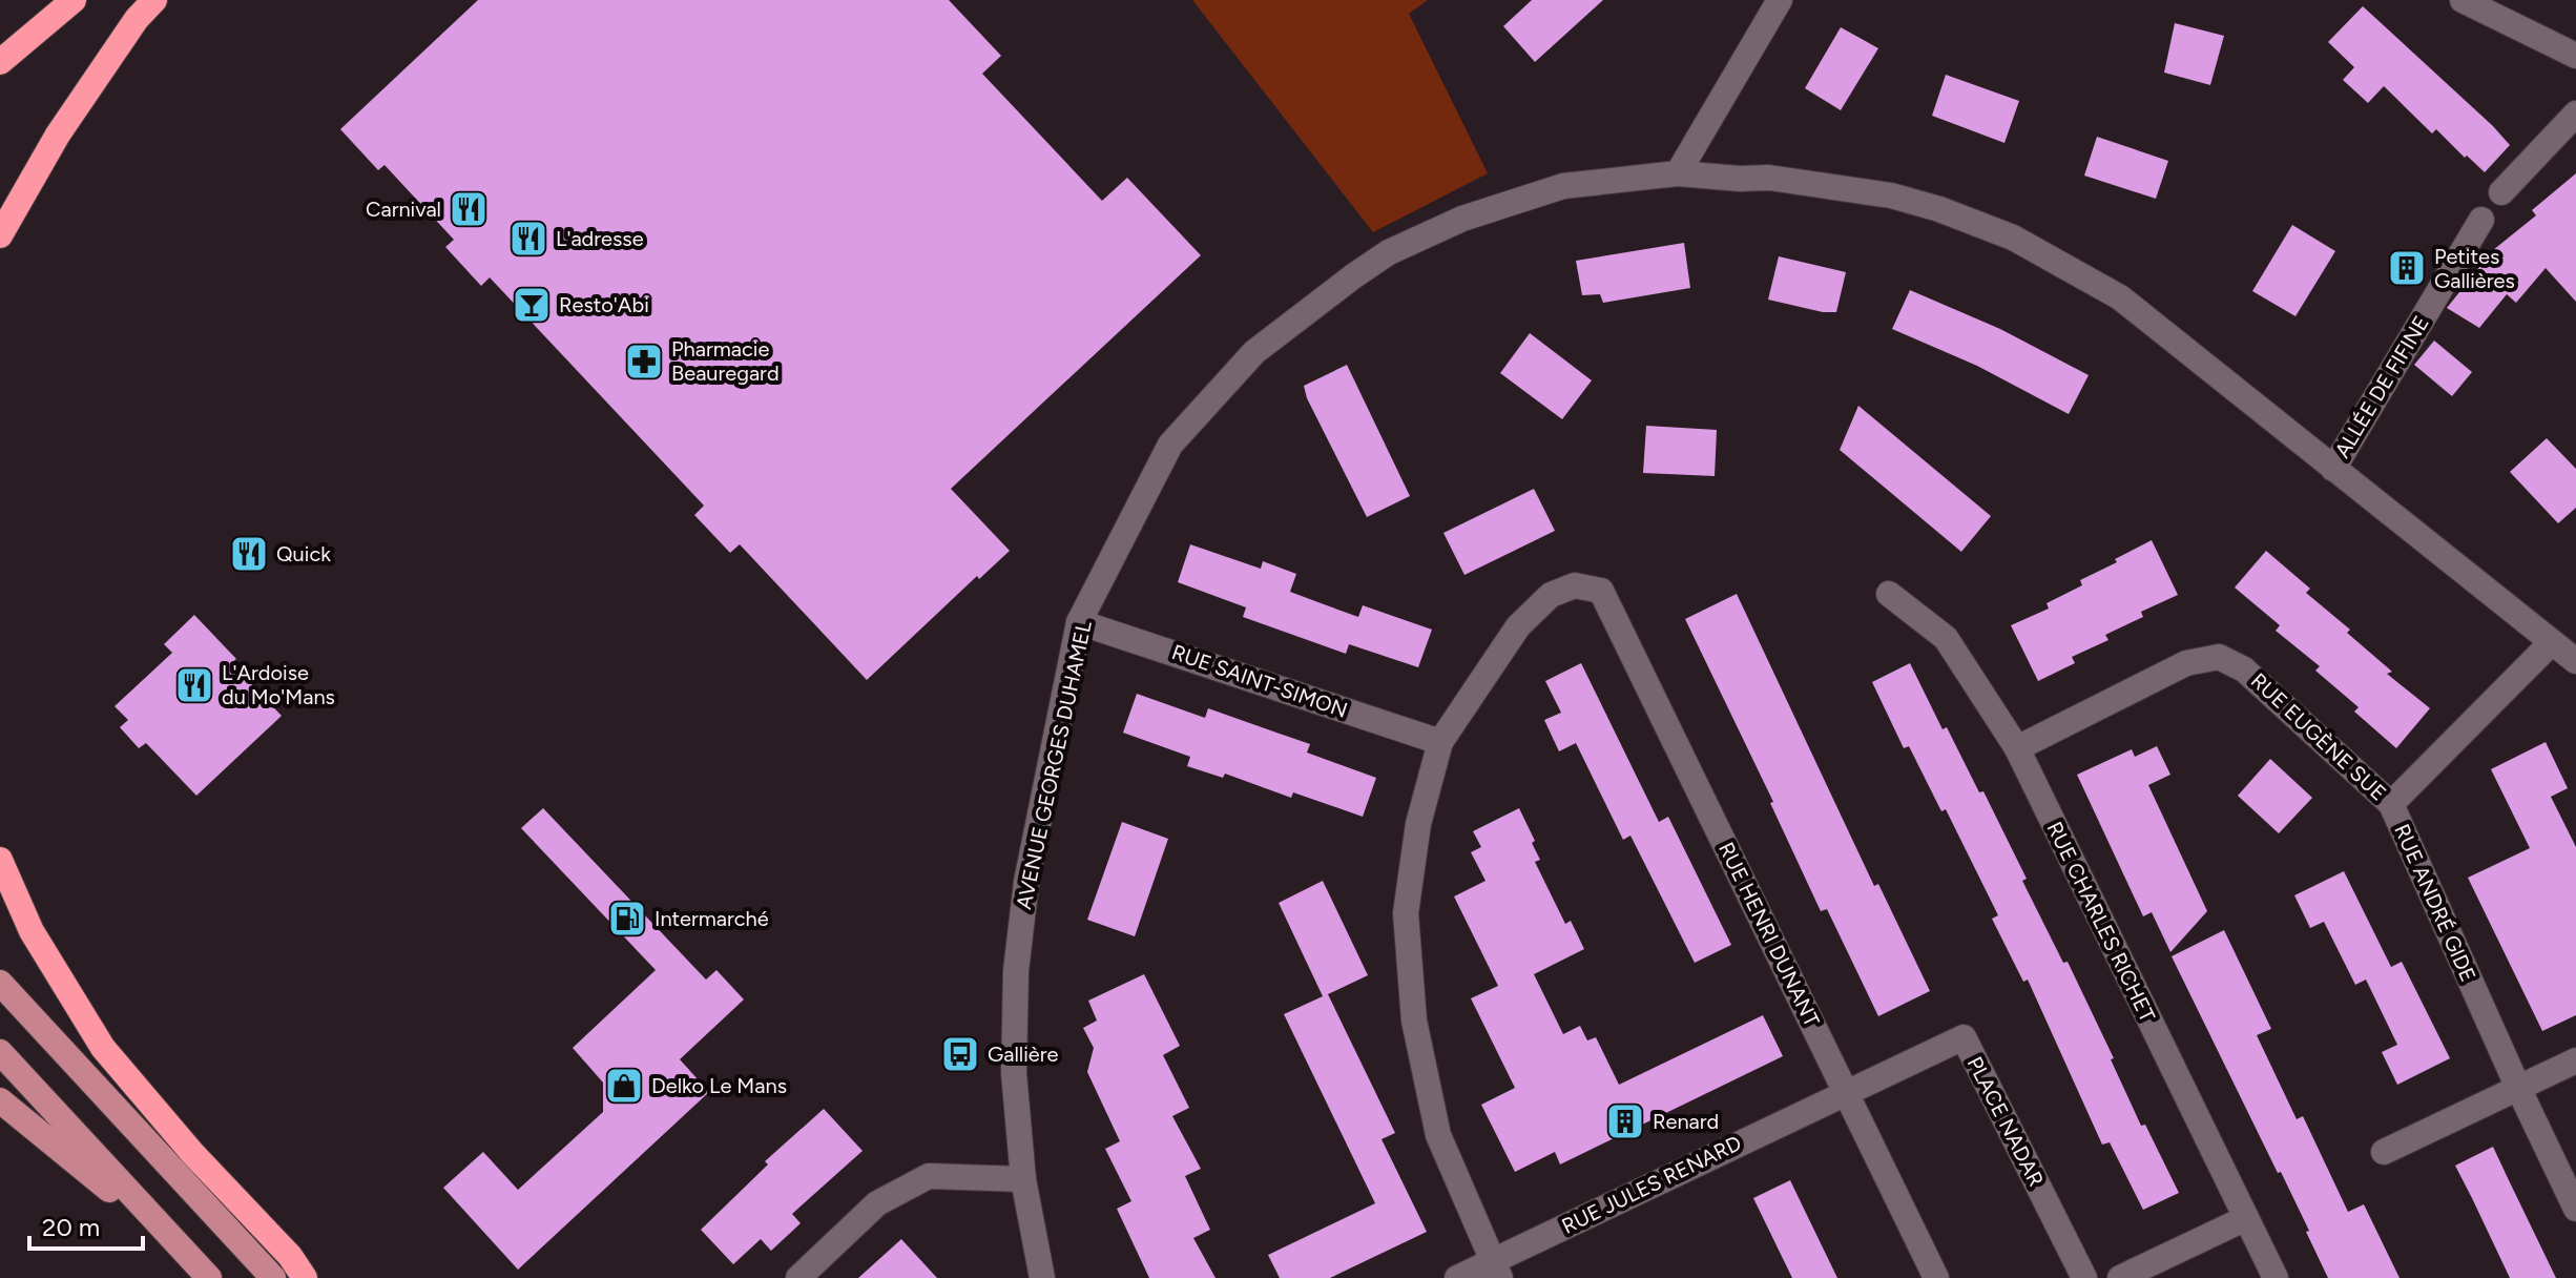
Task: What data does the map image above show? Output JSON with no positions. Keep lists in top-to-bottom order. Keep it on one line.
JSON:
{"streets":{"street":["ALLÉE DE FIFINE","RUE SAINT-SIMON","RUE EUGÈNE SUE","AVENUE GEORGES DUHAMEL","RUE ANDRÉ GIDE","RUE CHARLES RICHET","RUE HENRI DUNANT","PLACE NADAR","RUE JULES RENARD"]},"crossings":[["ALLÉE DE FIFINE","AVENUE GEORGES DUHAMEL"],["RUE SAINT-SIMON","AVENUE GEORGES DUHAMEL"],["RUE SAINT-SIMON","RUE HENRI DUNANT"],["RUE EUGÈNE SUE","RUE ANDRÉ GIDE"],["RUE EUGÈNE SUE","RUE CHARLES RICHET"],["AVENUE GEORGES DUHAMEL","RUE ANDRÉ GIDE"],["RUE HENRI DUNANT","PLACE NADAR"],["RUE HENRI DUNANT","RUE JULES RENARD"],["PLACE NADAR","RUE JULES RENARD"]],"places":{"restaurant":["Carnival","L'adresse","Quick","L'Ardoise du Mo'Mans"],"building":["Petites Gallières","Renard"],"bar":["Resto'Abi"],"pharmacy":["Pharmacie Beauregard"],"fuel station":["Intermarché"],"bus stop":["Gallière"],"shop":["Delko Le Mans"]},"scale_bar":"20 m"}
